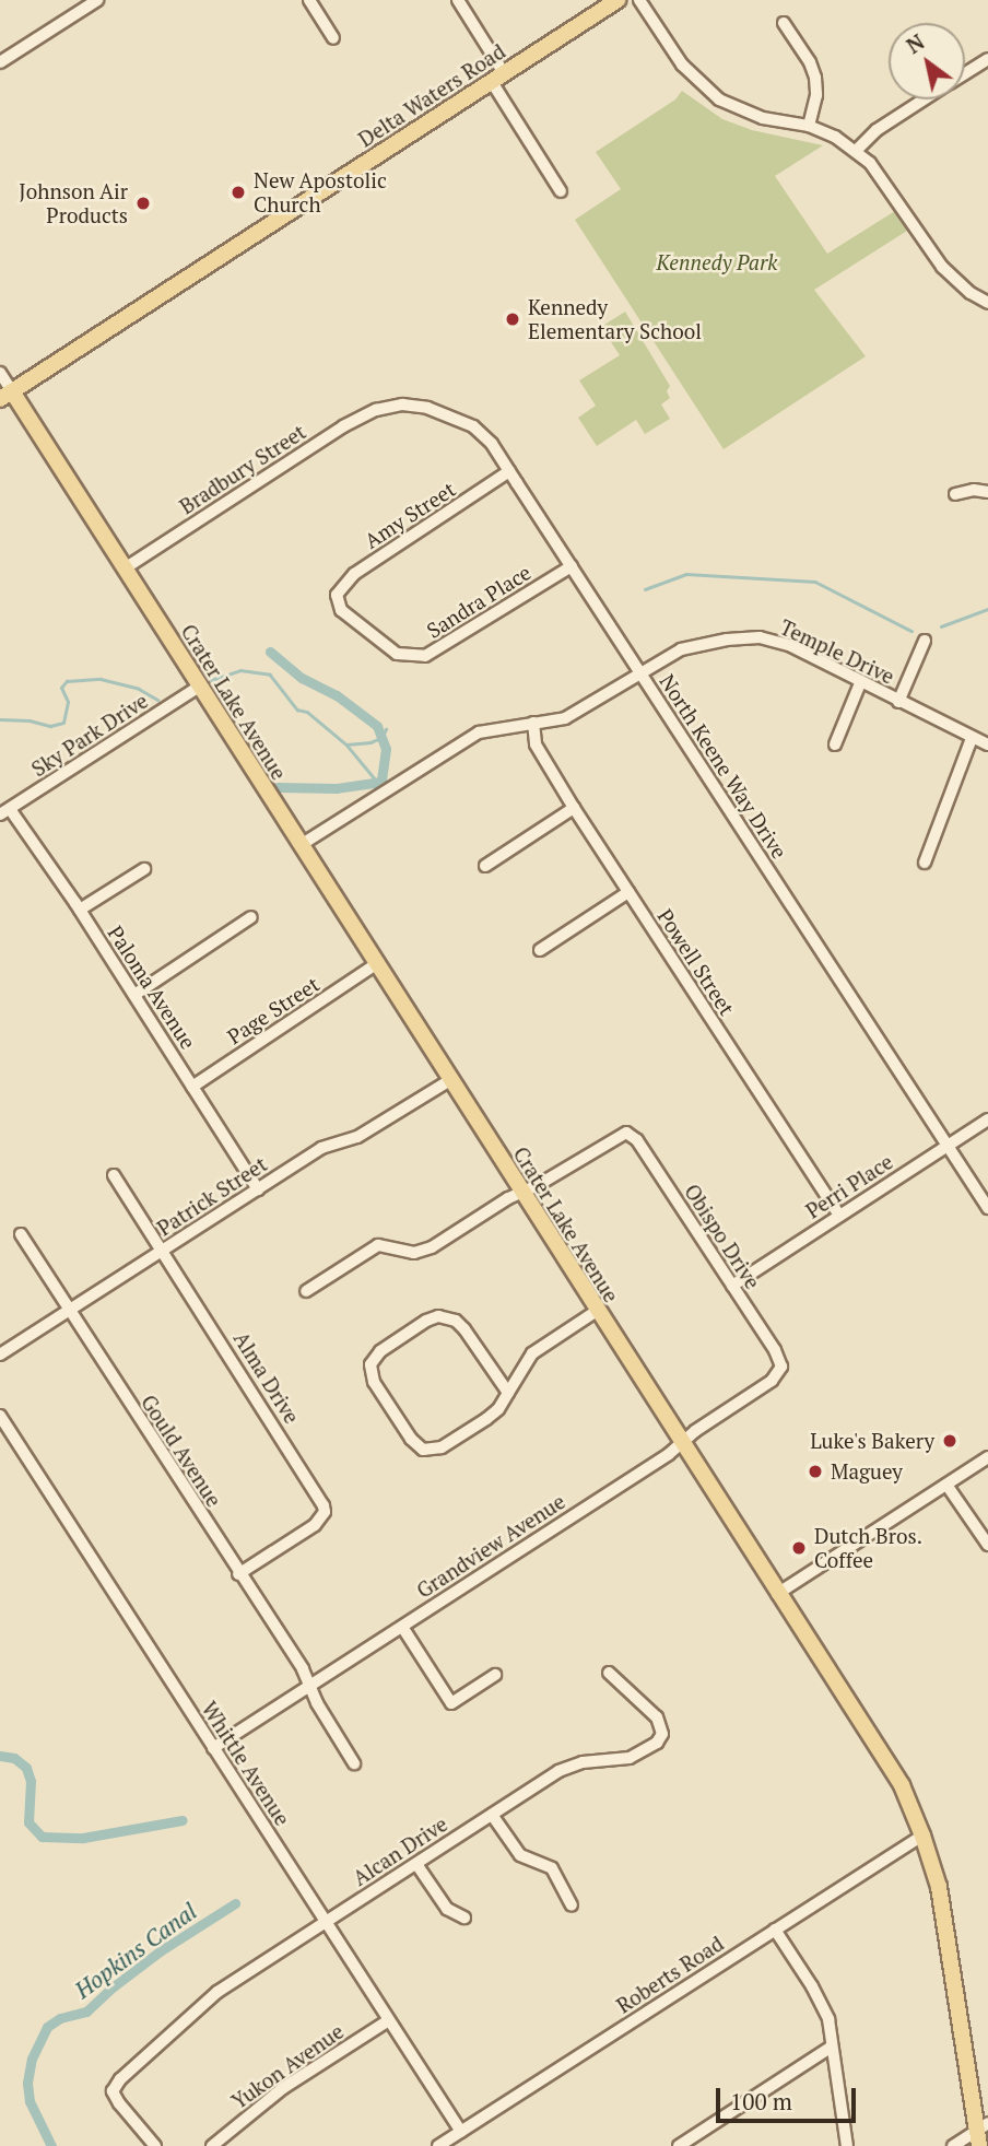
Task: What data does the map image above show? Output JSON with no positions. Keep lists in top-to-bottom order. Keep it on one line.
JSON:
{"streets":{"main road":["Delta Waters Road","Crater Lake Avenue"],"street":["Bradbury Street","Amy Street","Sandra Place","Temple Drive","Sky Park Drive","North Keene Way Drive","Powell Street","Paloma Avenue","Page Street","Perri Place","Patrick Street","Obispo Drive","Alma Drive","Gould Avenue","Grandview Avenue","Whittle Avenue","Alcan Drive","Roberts Road","Yukon Avenue"]},"crossings":[["Delta Waters Road","Crater Lake Avenue"],["Bradbury Street","Crater Lake Avenue"],["Bradbury Street","North Keene Way Drive"],["Amy Street","Sandra Place"],["Amy Street","North Keene Way Drive"],["Sandra Place","North Keene Way Drive"],["Temple Drive","Crater Lake Avenue"],["Temple Drive","North Keene Way Drive"],["Temple Drive","Powell Street"],["Crater Lake Avenue","Sky Park Drive"],["Crater Lake Avenue","Page Street"],["Crater Lake Avenue","Patrick Street"],["Crater Lake Avenue","Obispo Drive"],["Crater Lake Avenue","Grandview Avenue"],["Crater Lake Avenue","Roberts Road"],["Sky Park Drive","Paloma Avenue"],["North Keene Way Drive","Perri Place"],["Powell Street","Perri Place"],["Paloma Avenue","Page Street"],["Paloma Avenue","Patrick Street"],["Perri Place","Obispo Drive"],["Patrick Street","Alma Drive"],["Patrick Street","Gould Avenue"],["Obispo Drive","Grandview Avenue"],["Alma Drive","Gould Avenue"],["Gould Avenue","Grandview Avenue"],["Grandview Avenue","Whittle Avenue"],["Whittle Avenue","Alcan Drive"],["Whittle Avenue","Roberts Road"],["Whittle Avenue","Yukon Avenue"]],"water":["Hopkins Canal"],"parks":["Kennedy Park"],"places":["New Apostolic Church","Johnson Air Products","Kennedy Elementary School","Luke's Bakery","Maguey","Dutch Bros. Coffee"],"scale_bar":"100 m","north":"top left"}
